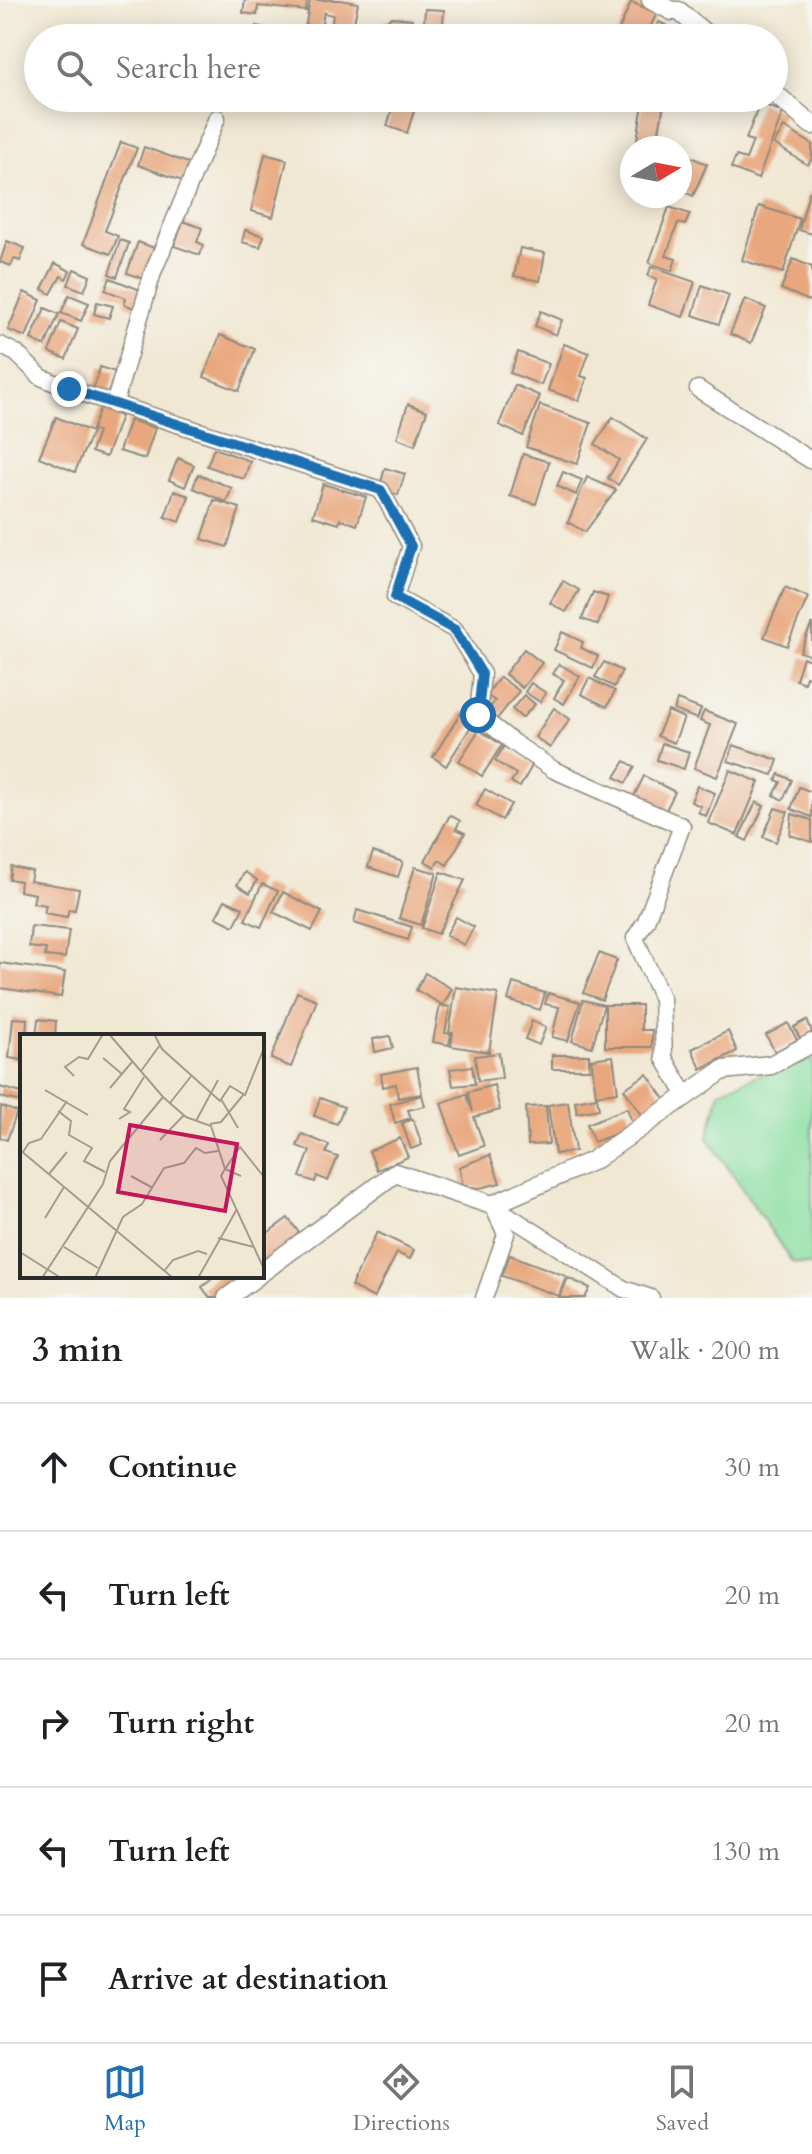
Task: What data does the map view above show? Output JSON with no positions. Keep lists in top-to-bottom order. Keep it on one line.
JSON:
{"north":"right","page":{"search":"Search here","heading":["3 min","Walk · 200 m"],"list":[["Continue","30 m"],["Turn left","20 m"],["Turn right","20 m"],["Turn left","130 m"],"Arrive at destination"],"nav":["Map","Directions","Saved"]}}
